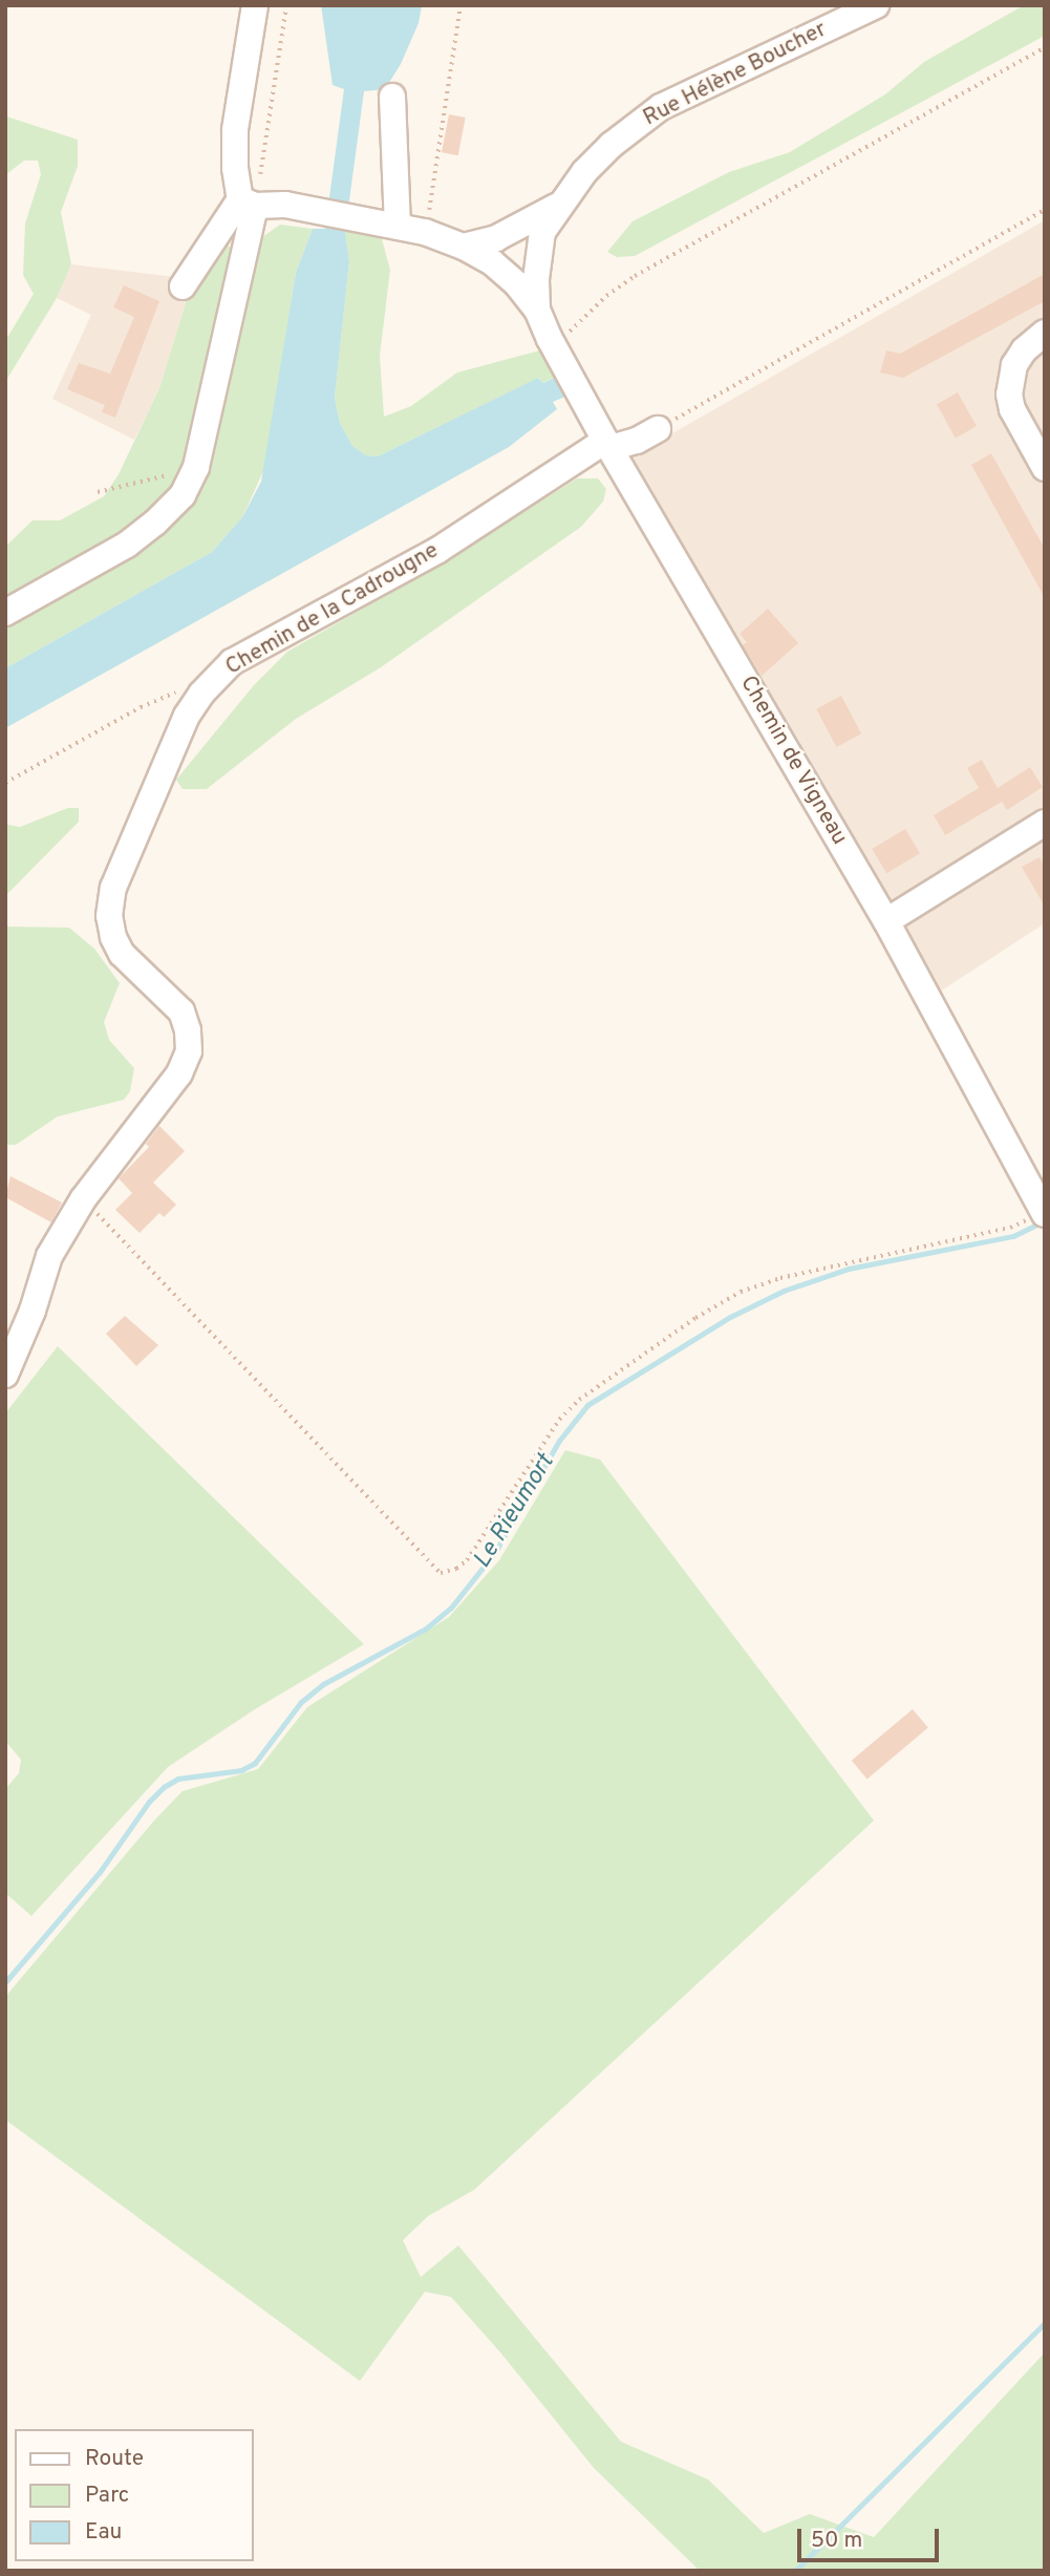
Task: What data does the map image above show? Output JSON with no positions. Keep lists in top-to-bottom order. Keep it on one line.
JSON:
{"streets":{"street":["Rue Hélène Boucher","Chemin de la Cadrougne","Chemin de Vigneau"]},"crossings":[["Rue Hélène Boucher","Chemin de Vigneau"],["Chemin de la Cadrougne","Chemin de Vigneau"]],"water":["Le Rieumort"],"legend":["Route","Parc","Eau"],"scale_bar":"50 m"}
